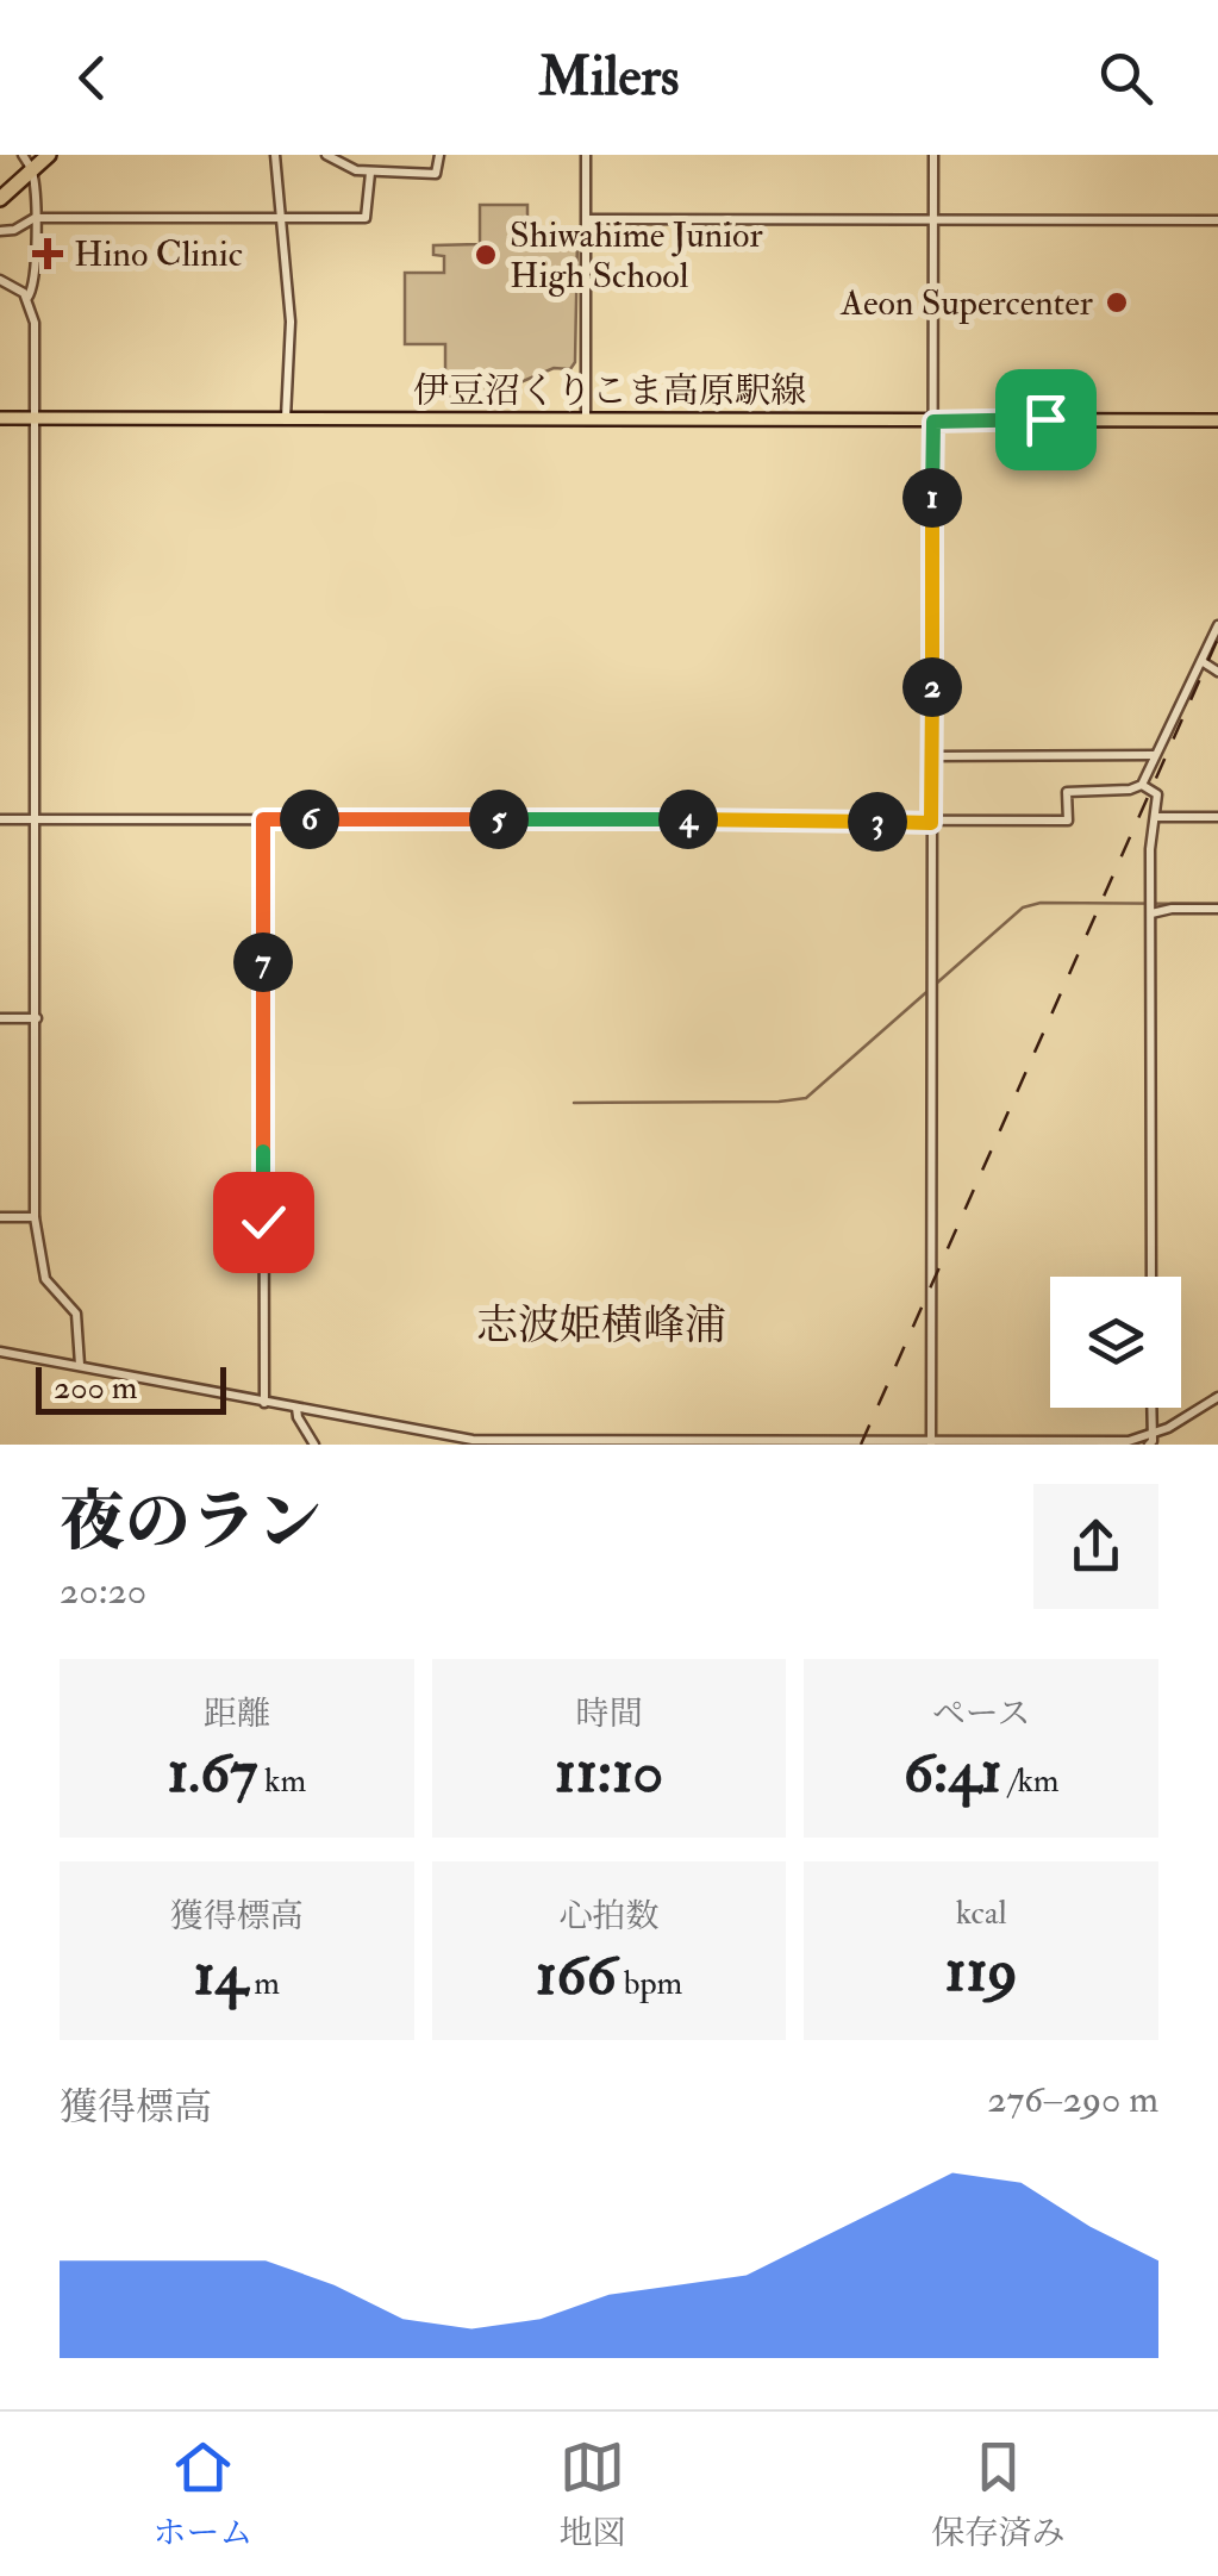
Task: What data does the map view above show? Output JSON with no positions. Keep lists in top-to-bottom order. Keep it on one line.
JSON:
{"streets":{"main road":["伊豆沼くりこま高原駅線"]},"districts":["志波姫横峰浦"],"places":{"health":["Hino Clinic"],"other":["Shiwahime Junior High School","Aeon Supercenter"]},"scale_bar":"200 m","page":{"header":"Milers","pins":["1","2","4","5","6","3","7"],"scale":"200 m","heading":["夜のラン","20:20"],"stats":[["距離","1.67 km"],["時間","11:10"],["ペース","6:41 /km"],["獲得標高","14 m"],["心拍数","166 bpm"],["kcal","119"]],"chart":["獲得標高","276–290 m"],"tabs":["ホーム","地図","保存済み"]}}
